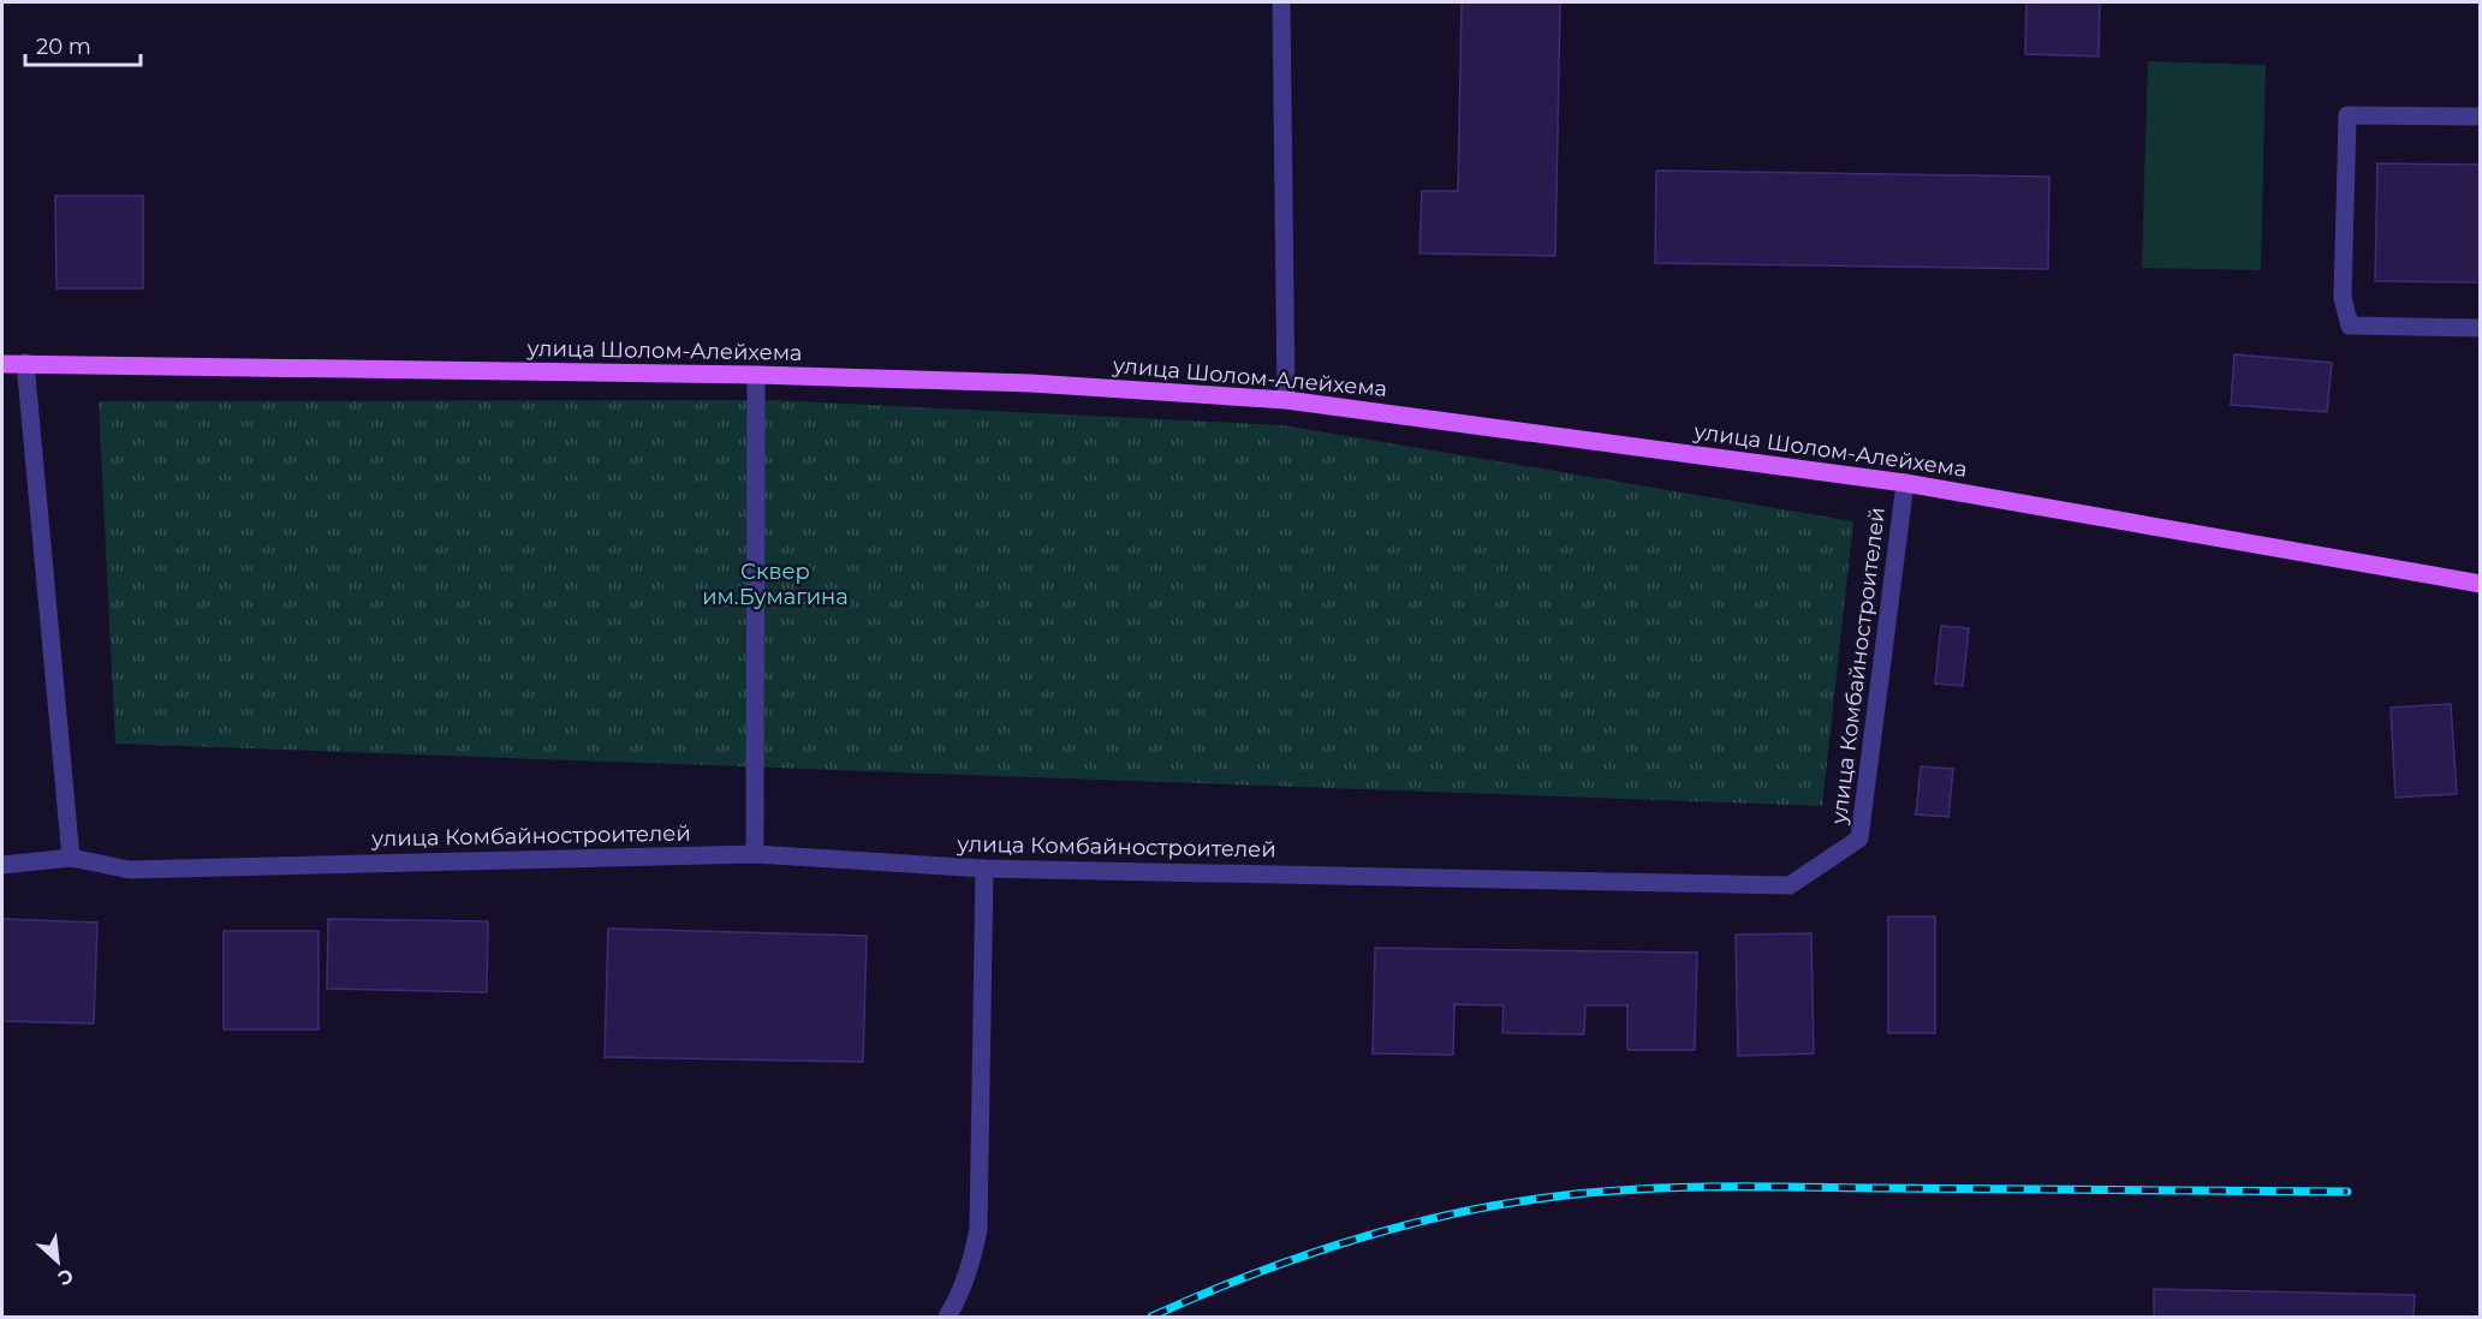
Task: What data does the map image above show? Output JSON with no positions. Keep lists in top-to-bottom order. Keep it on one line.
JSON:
{"streets":{"main road":["улица Шолом-Алейхема"],"street":["улица Комбайностроителей"]},"crossings":[["улица Шолом-Алейхема","улица Комбайностроителей"]],"parks":["Сквер им.Бумагина"],"scale_bar":"20 m","north":"bottom right"}
